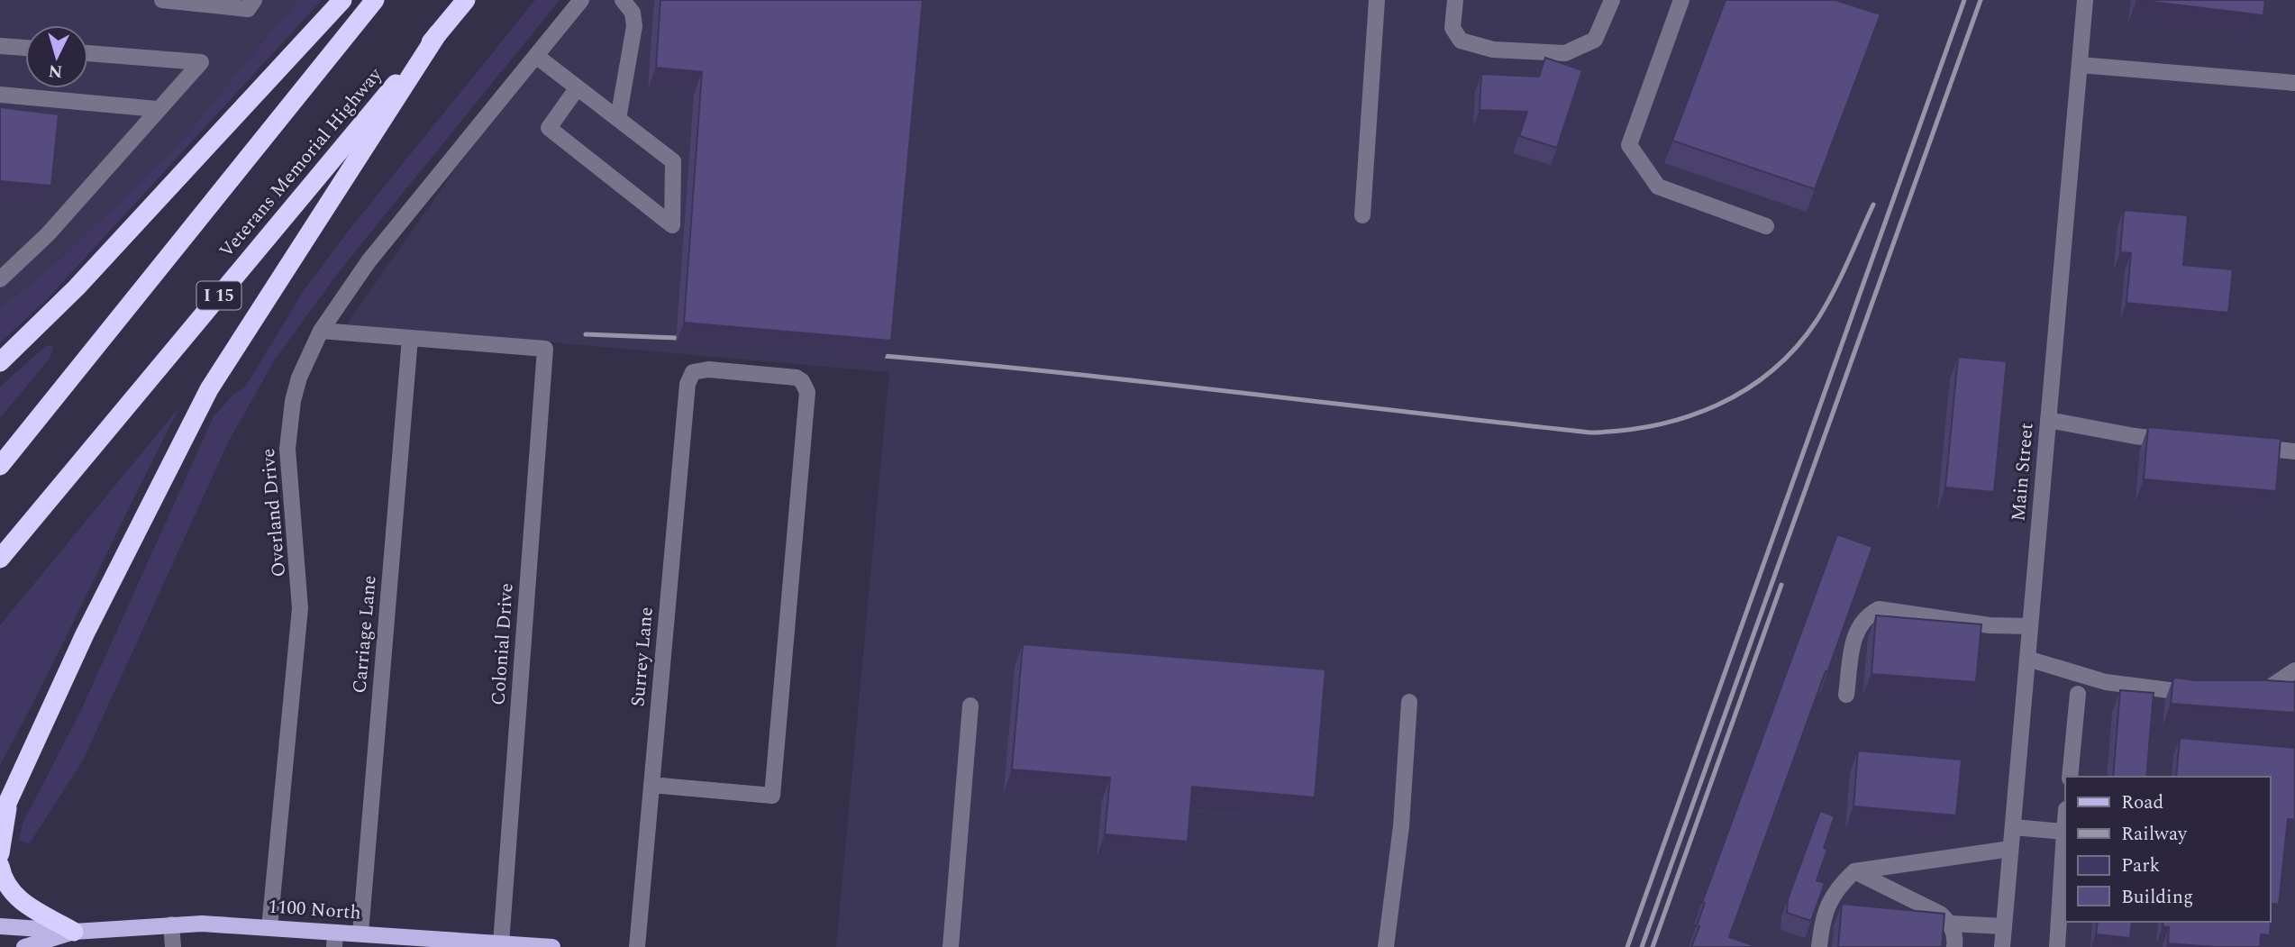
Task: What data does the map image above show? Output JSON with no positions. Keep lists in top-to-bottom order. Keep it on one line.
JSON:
{"streets":{"highway":["Veterans Memorial Highway","I 15"],"main road":["1100 North"],"street":["Main Street","Overland Drive","Carriage Lane","Colonial Drive","Surrey Lane"]},"crossings":[["Overland Drive","1100 North"],["Carriage Lane","Colonial Drive"],["Carriage Lane","1100 North"],["Colonial Drive","1100 North"]],"legend":["Road","Railway","Park","Building"],"north":"bottom"}
